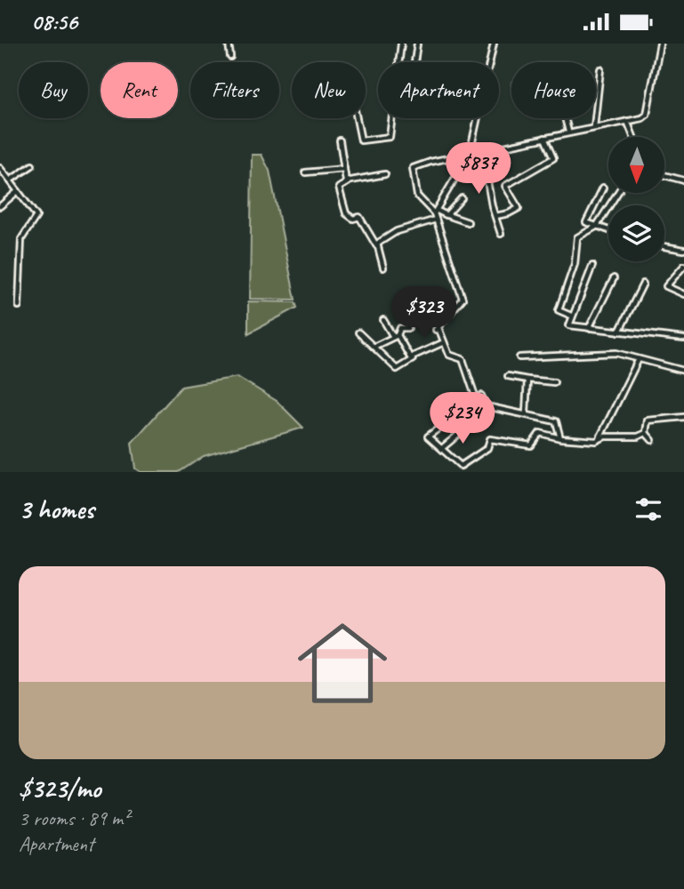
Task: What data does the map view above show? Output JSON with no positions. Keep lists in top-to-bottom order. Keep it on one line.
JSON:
{"north":"bottom","page":{"status":"08:56","chip":["Buy","Rent","Filters","New","Apartment","House"],"price":["$837","$323","$234"],"heading":"3 homes","list":[{"name":"$323/mo","note":"3 rooms · 89 m² · Apartment"}]}}
